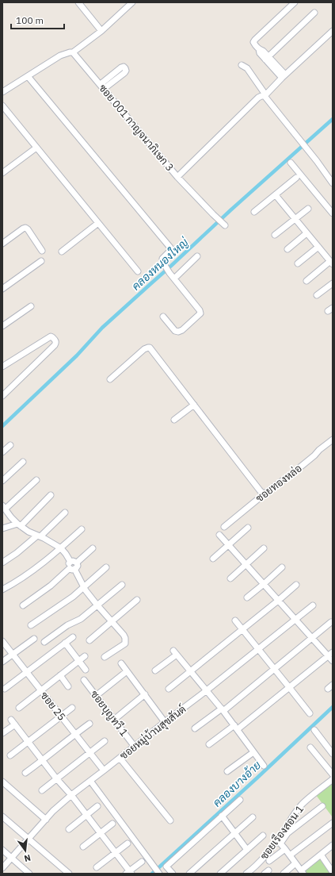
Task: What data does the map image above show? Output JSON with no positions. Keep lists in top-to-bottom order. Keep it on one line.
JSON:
{"streets":{"street":["ซอย 001 กาญจนาภิเษก 3","ซอยทองหล่อ","ซอย 25","ซอยบุญทวี 1","ซอยหมู่บ้านสุขสันต์","ซอยเรืองสอน 1"]},"crossings":[["ซอย 25","ซอยหมู่บ้านสุขสันต์"],["ซอยบุญทวี 1","ซอยหมู่บ้านสุขสันต์"]],"water":["คลองหนองใหญ่","คลองบางอ้าย"],"scale_bar":"100 m","north":"bottom"}
